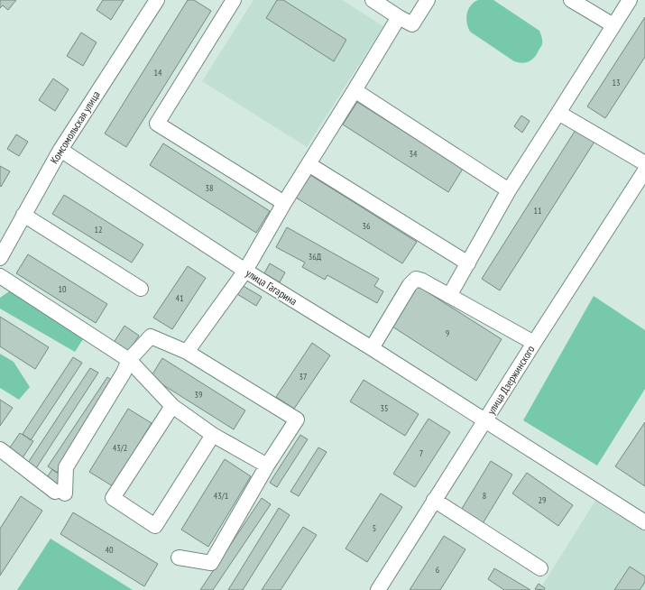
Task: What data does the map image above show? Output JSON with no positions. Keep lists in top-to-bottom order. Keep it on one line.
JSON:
{"streets":{"street":["Комсомольская улица","улица Гагарина","улица Дзержинского"]},"crossings":[["Комсомольская улица","улица Гагарина"],["улица Гагарина","улица Дзержинского"]],"house_numbers":["14","13","34","38","11","36","12","36Д","10","41","9","37","39","35","43/2","7","43/1","8","29","5","40","6"]}
